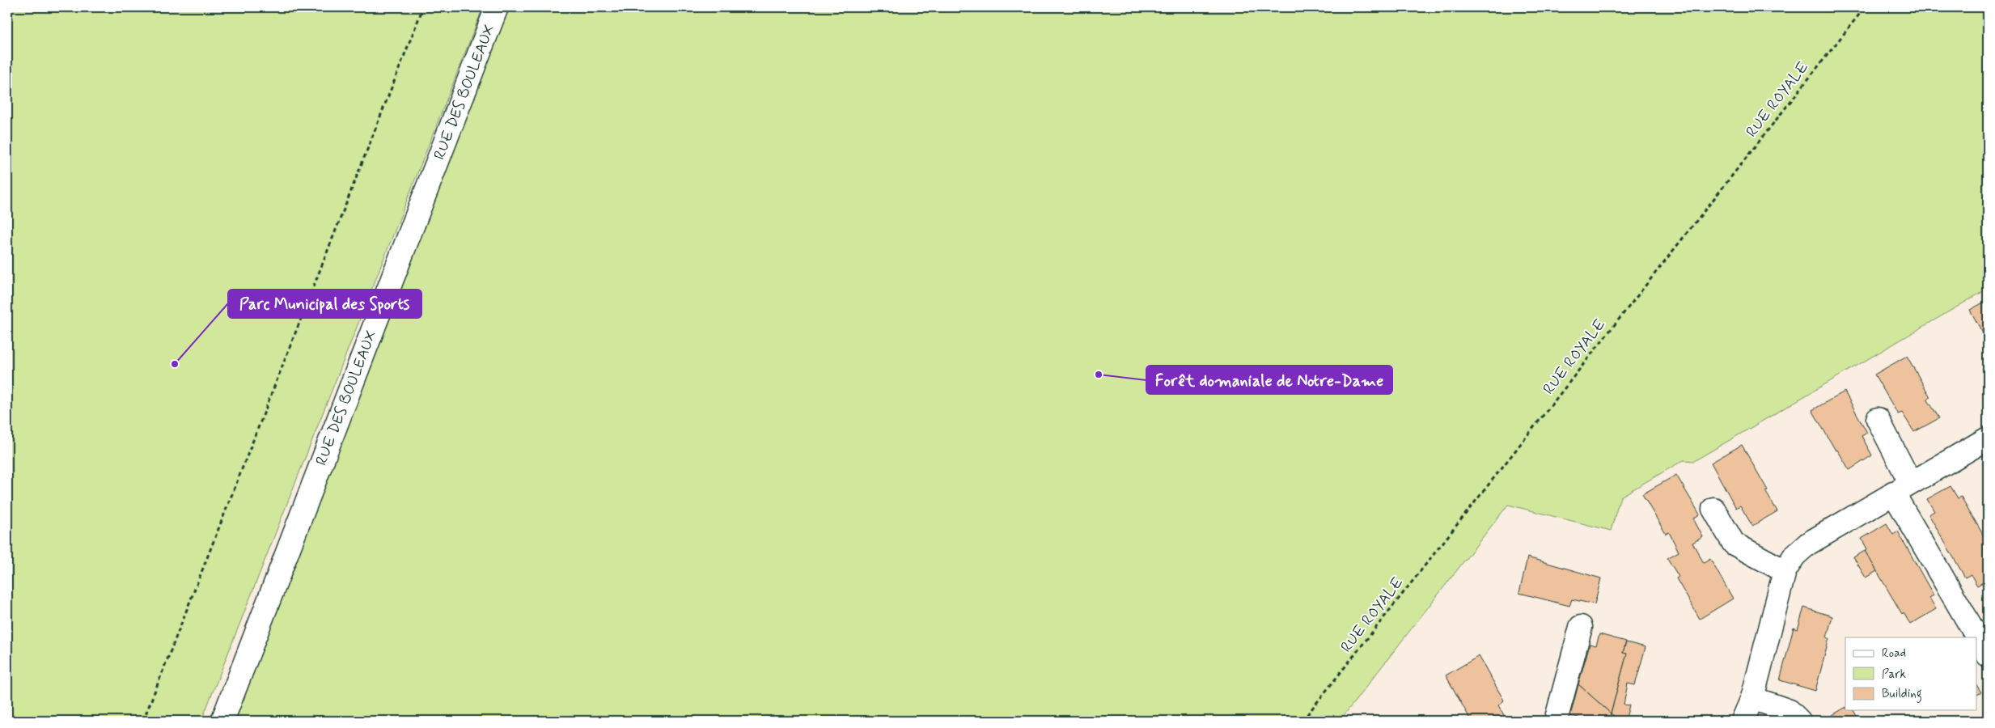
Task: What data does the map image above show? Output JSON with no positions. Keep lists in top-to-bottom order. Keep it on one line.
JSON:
{"streets":{"street":["RUE DES BOULEAUX"],"path":["RUE ROYALE"]},"places":["Parc Municipal des Sports","Forêt domaniale de Notre-Dame"],"legend":["Road","Park","Building"]}
